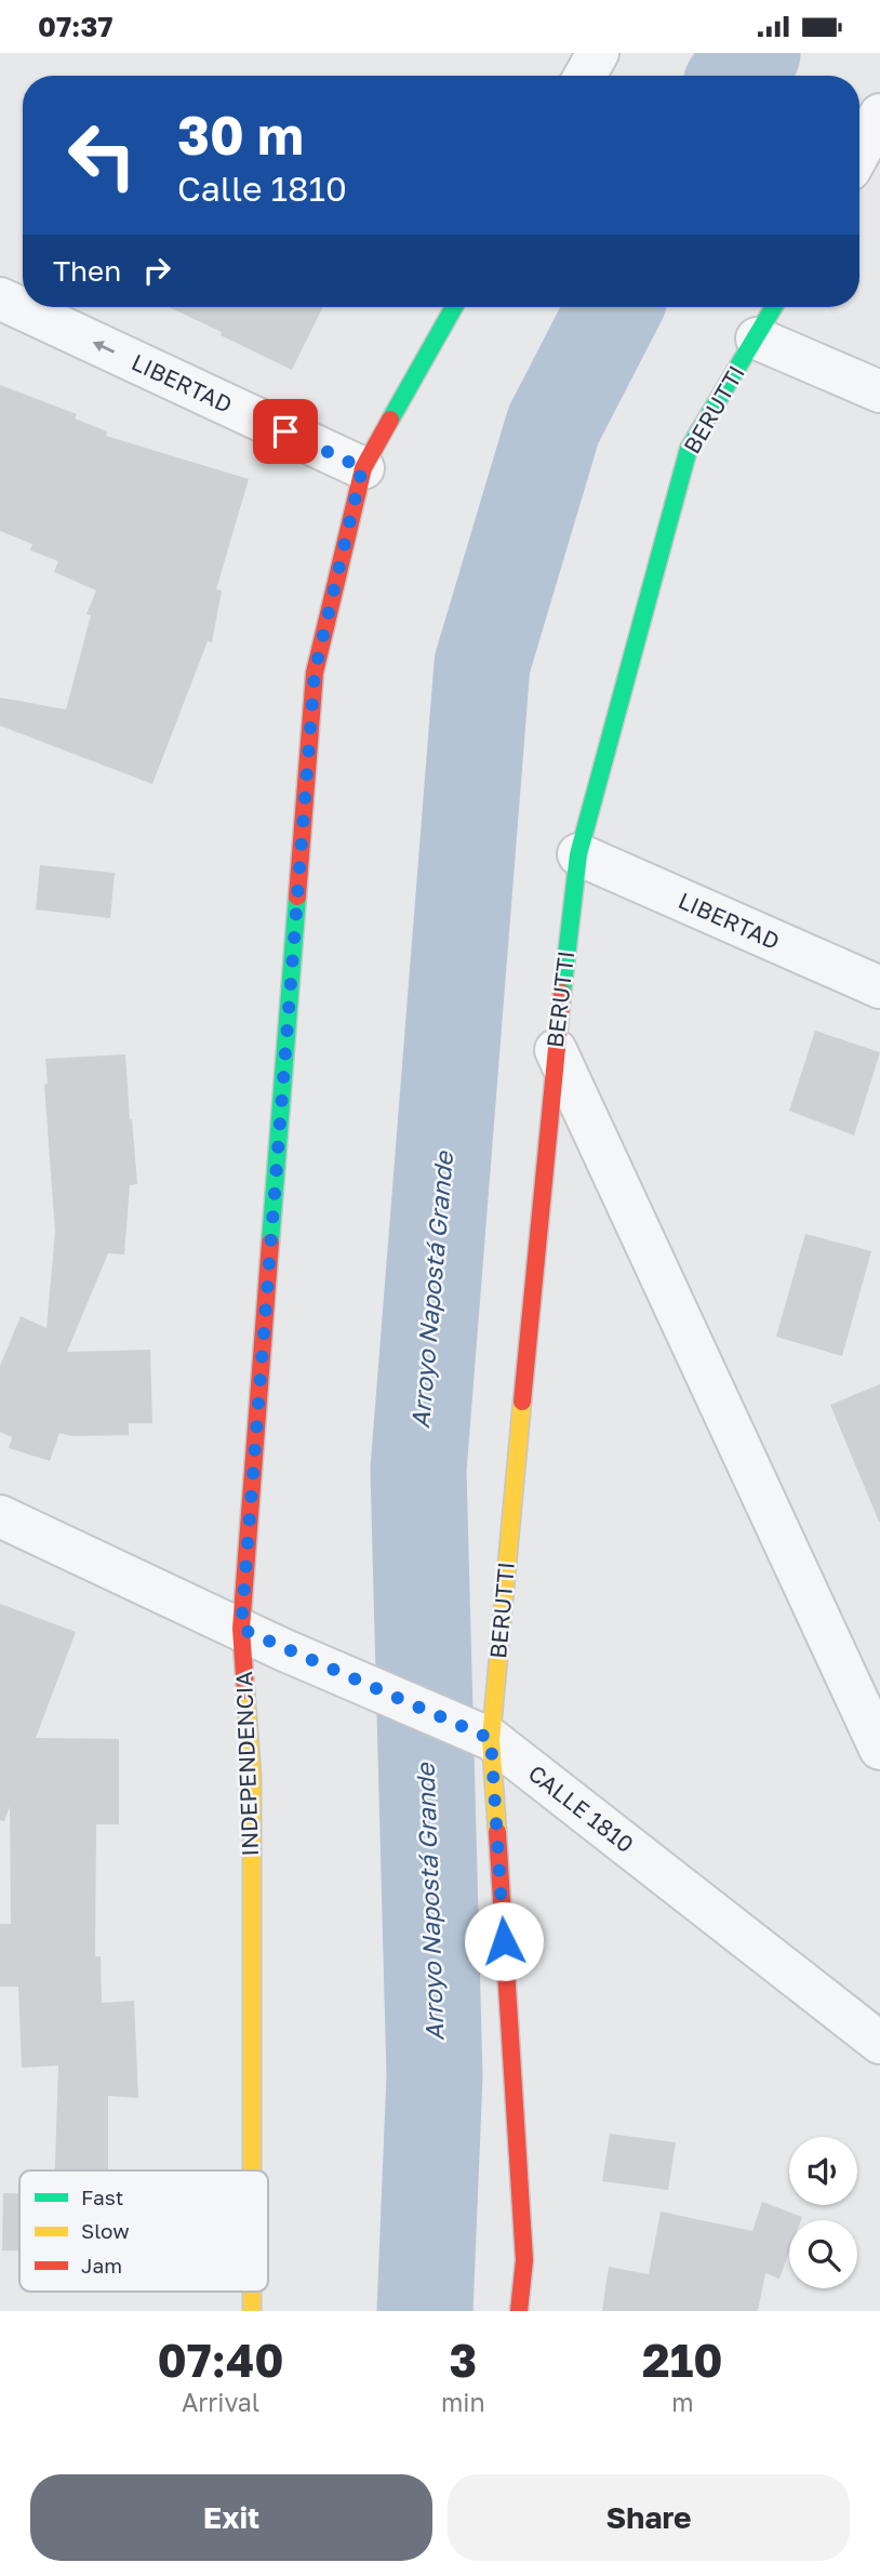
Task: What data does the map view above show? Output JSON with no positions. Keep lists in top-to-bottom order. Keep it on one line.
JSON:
{"streets":{"street":["LIBERTAD","BERUTTI","INDEPENDENCIA","CALLE 1810"]},"crossings":[["LIBERTAD","BERUTTI"],["LIBERTAD","INDEPENDENCIA"],["BERUTTI","CALLE 1810"],["INDEPENDENCIA","CALLE 1810"]],"one_way":["LIBERTAD"],"water":["Arroyo Napostá Grande"],"legend":["Fast","Slow","Jam"],"page":{"status":"07:37","turn":["30 m","Calle 1810"],"then":"Then","eta":["07:40","Arrival","3","min","210","m"],"buttons":["Exit","Share"]}}
